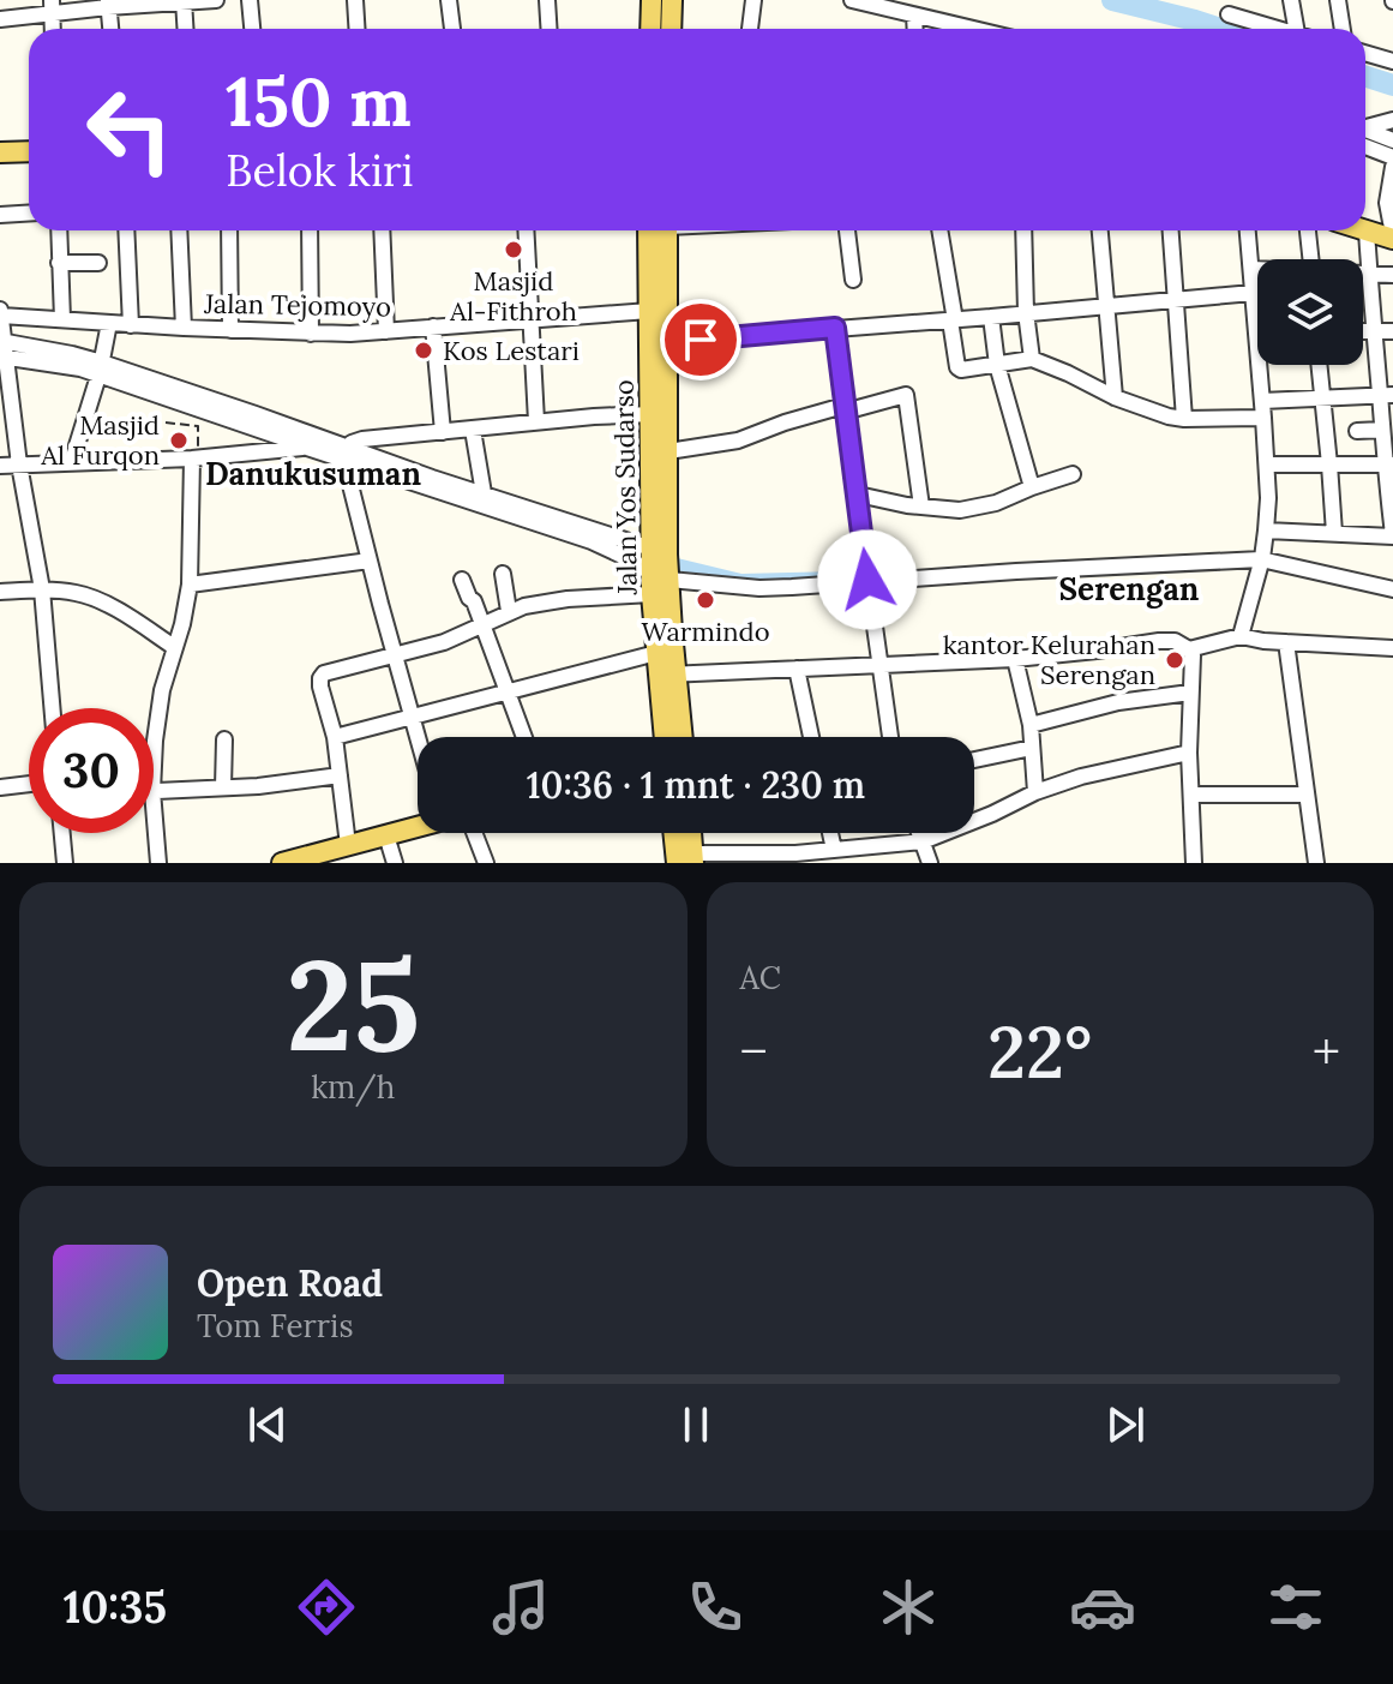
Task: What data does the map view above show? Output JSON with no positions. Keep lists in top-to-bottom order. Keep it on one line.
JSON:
{"streets":{"main road":["Jalan Yos Sudarso"],"street":["Jalan Tejomoyo"]},"crossings":[["Jalan Tejomoyo","Jalan Yos Sudarso"]],"districts":["Danukusuman","Serengan"],"places":["Masjid Al-Fithroh","Kos Lestari","Masjid Al Furqon","Warmindo","kantor Kelurahan Serengan"],"page":{"turn":["150 m","Belok kiri"],"limit":"30","trip":"10:36 · 1 mnt · 230 m","tile":[["25","km/h"],"AC"],"heat":["−","22°","+"],"song":["Open Road","Tom Ferris"],"tabs":"10:35"}}
